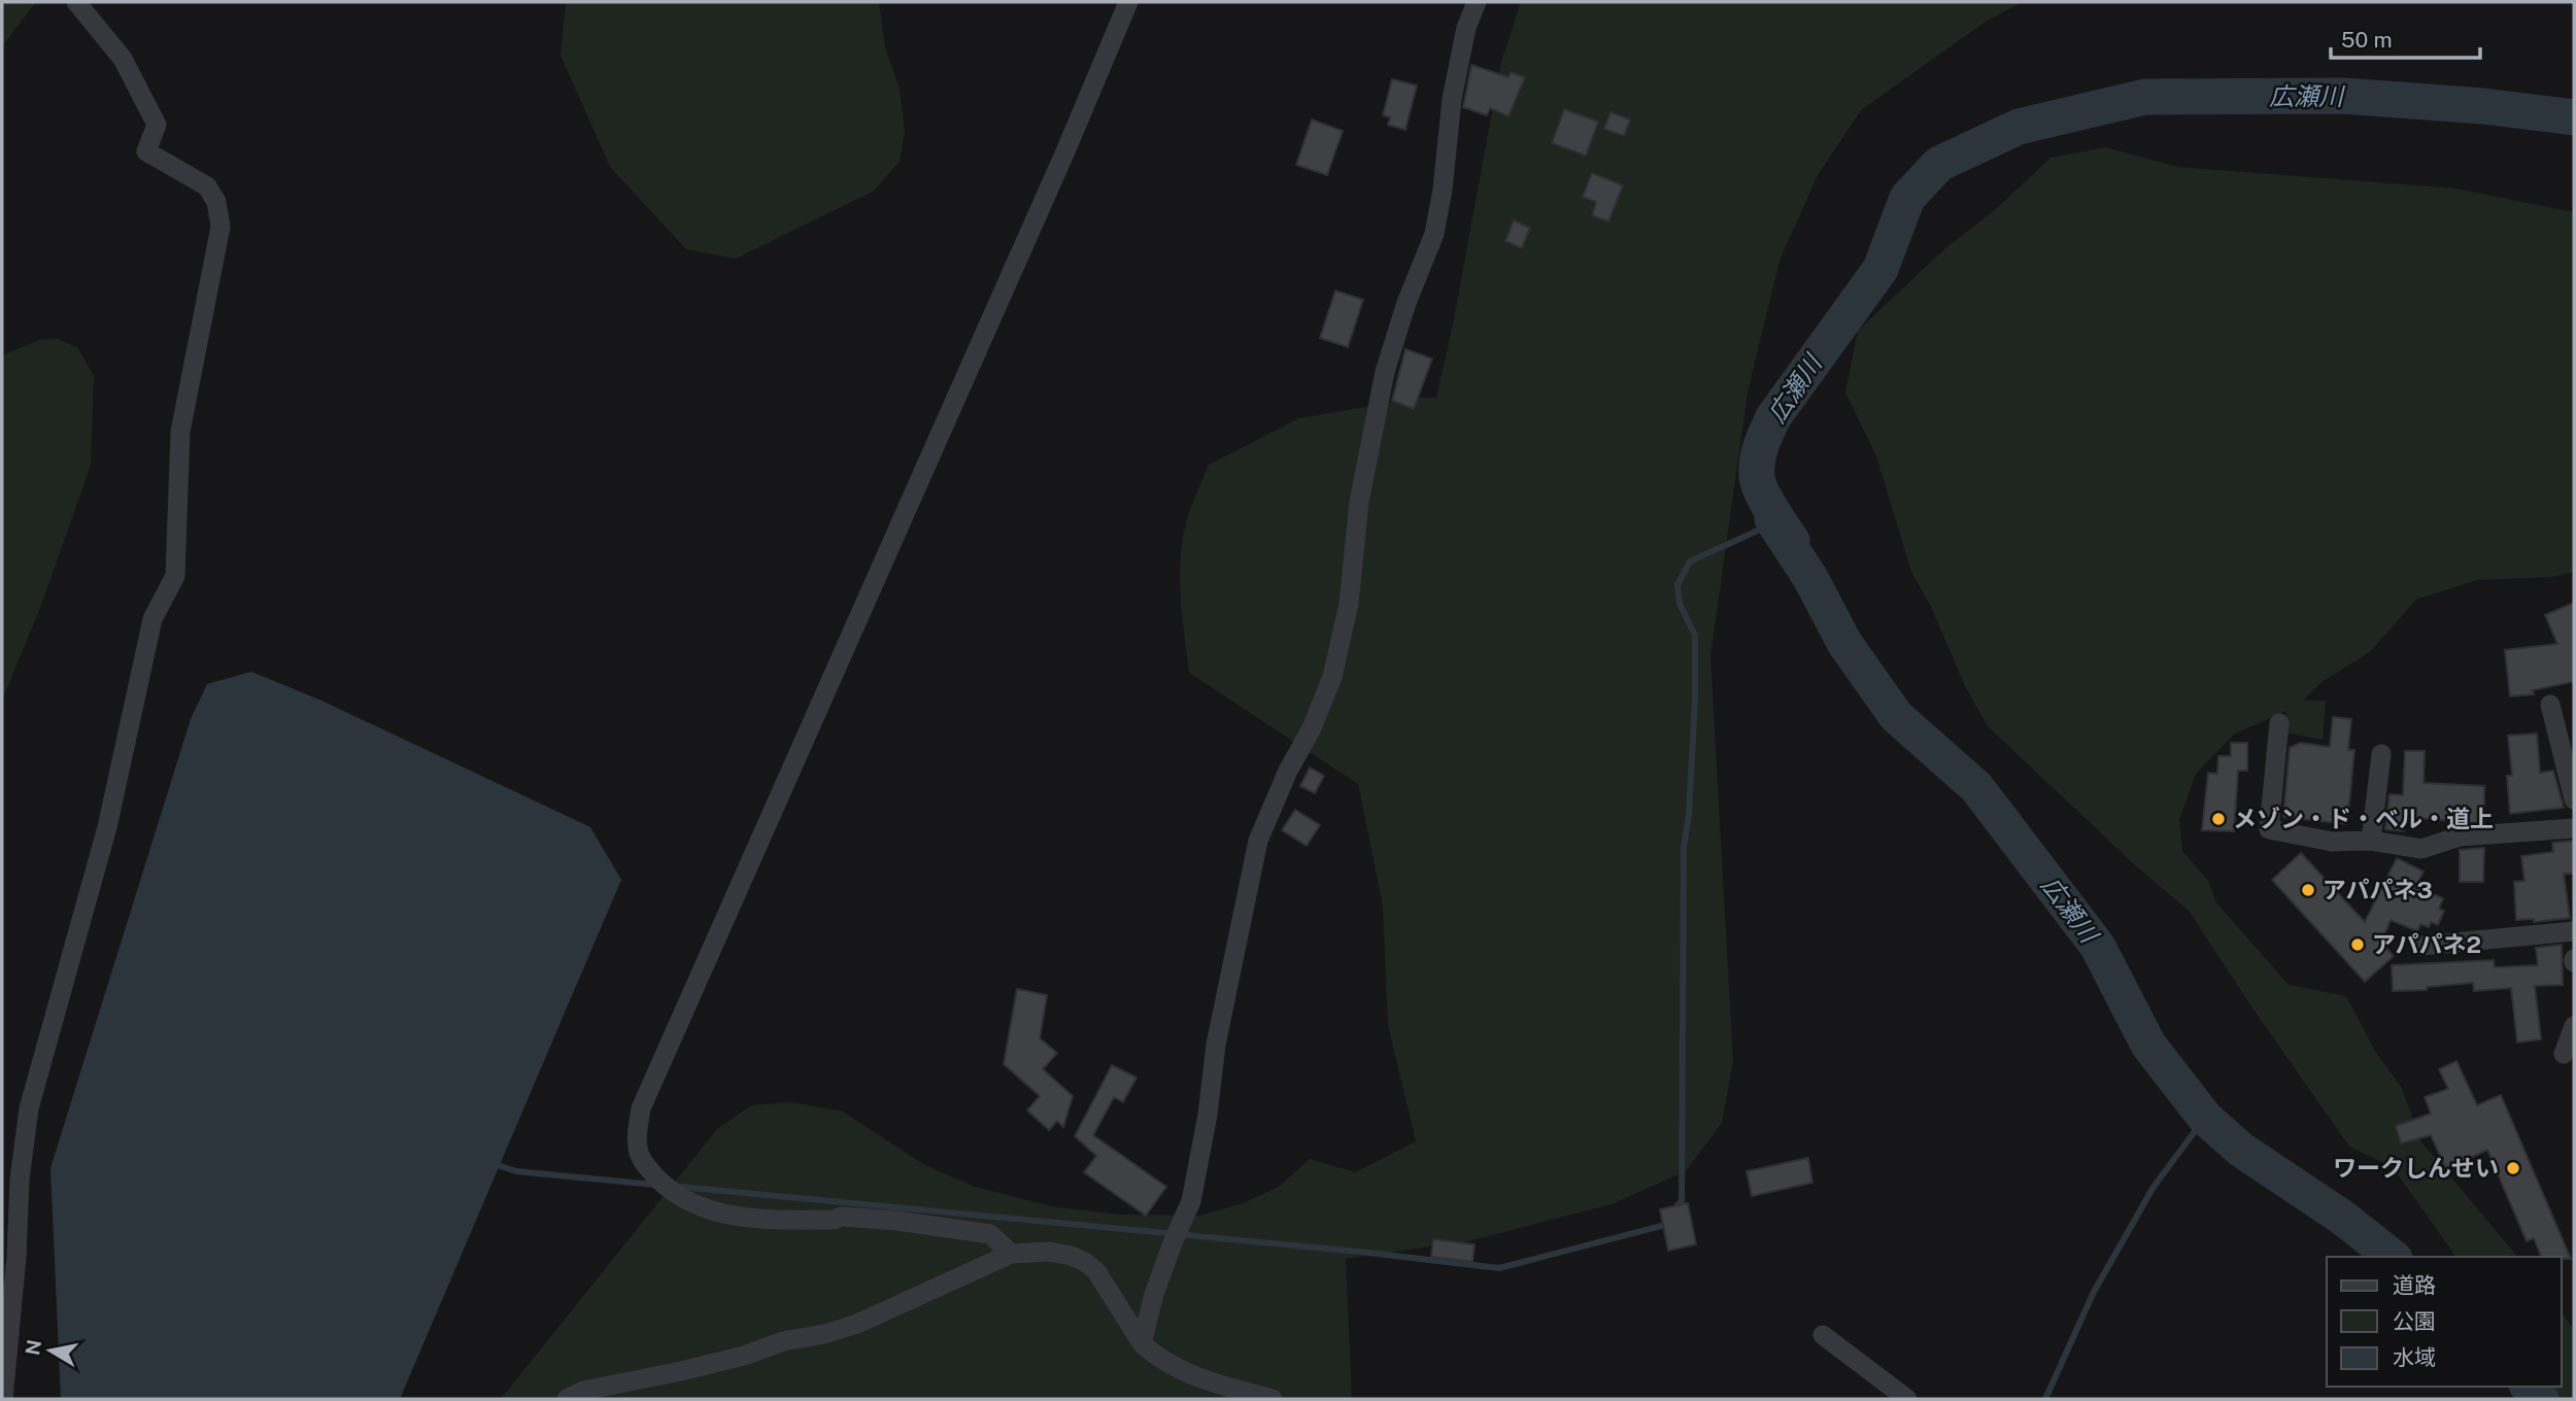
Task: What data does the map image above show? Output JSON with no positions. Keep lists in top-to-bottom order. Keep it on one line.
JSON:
{"water":["広瀬川"],"places":["メゾン・ド・ベル・道上","アパパネ3","アパパネ2","ワークしんせい"],"legend":["道路","公園","水域"],"scale_bar":"50 m","north":"left"}
